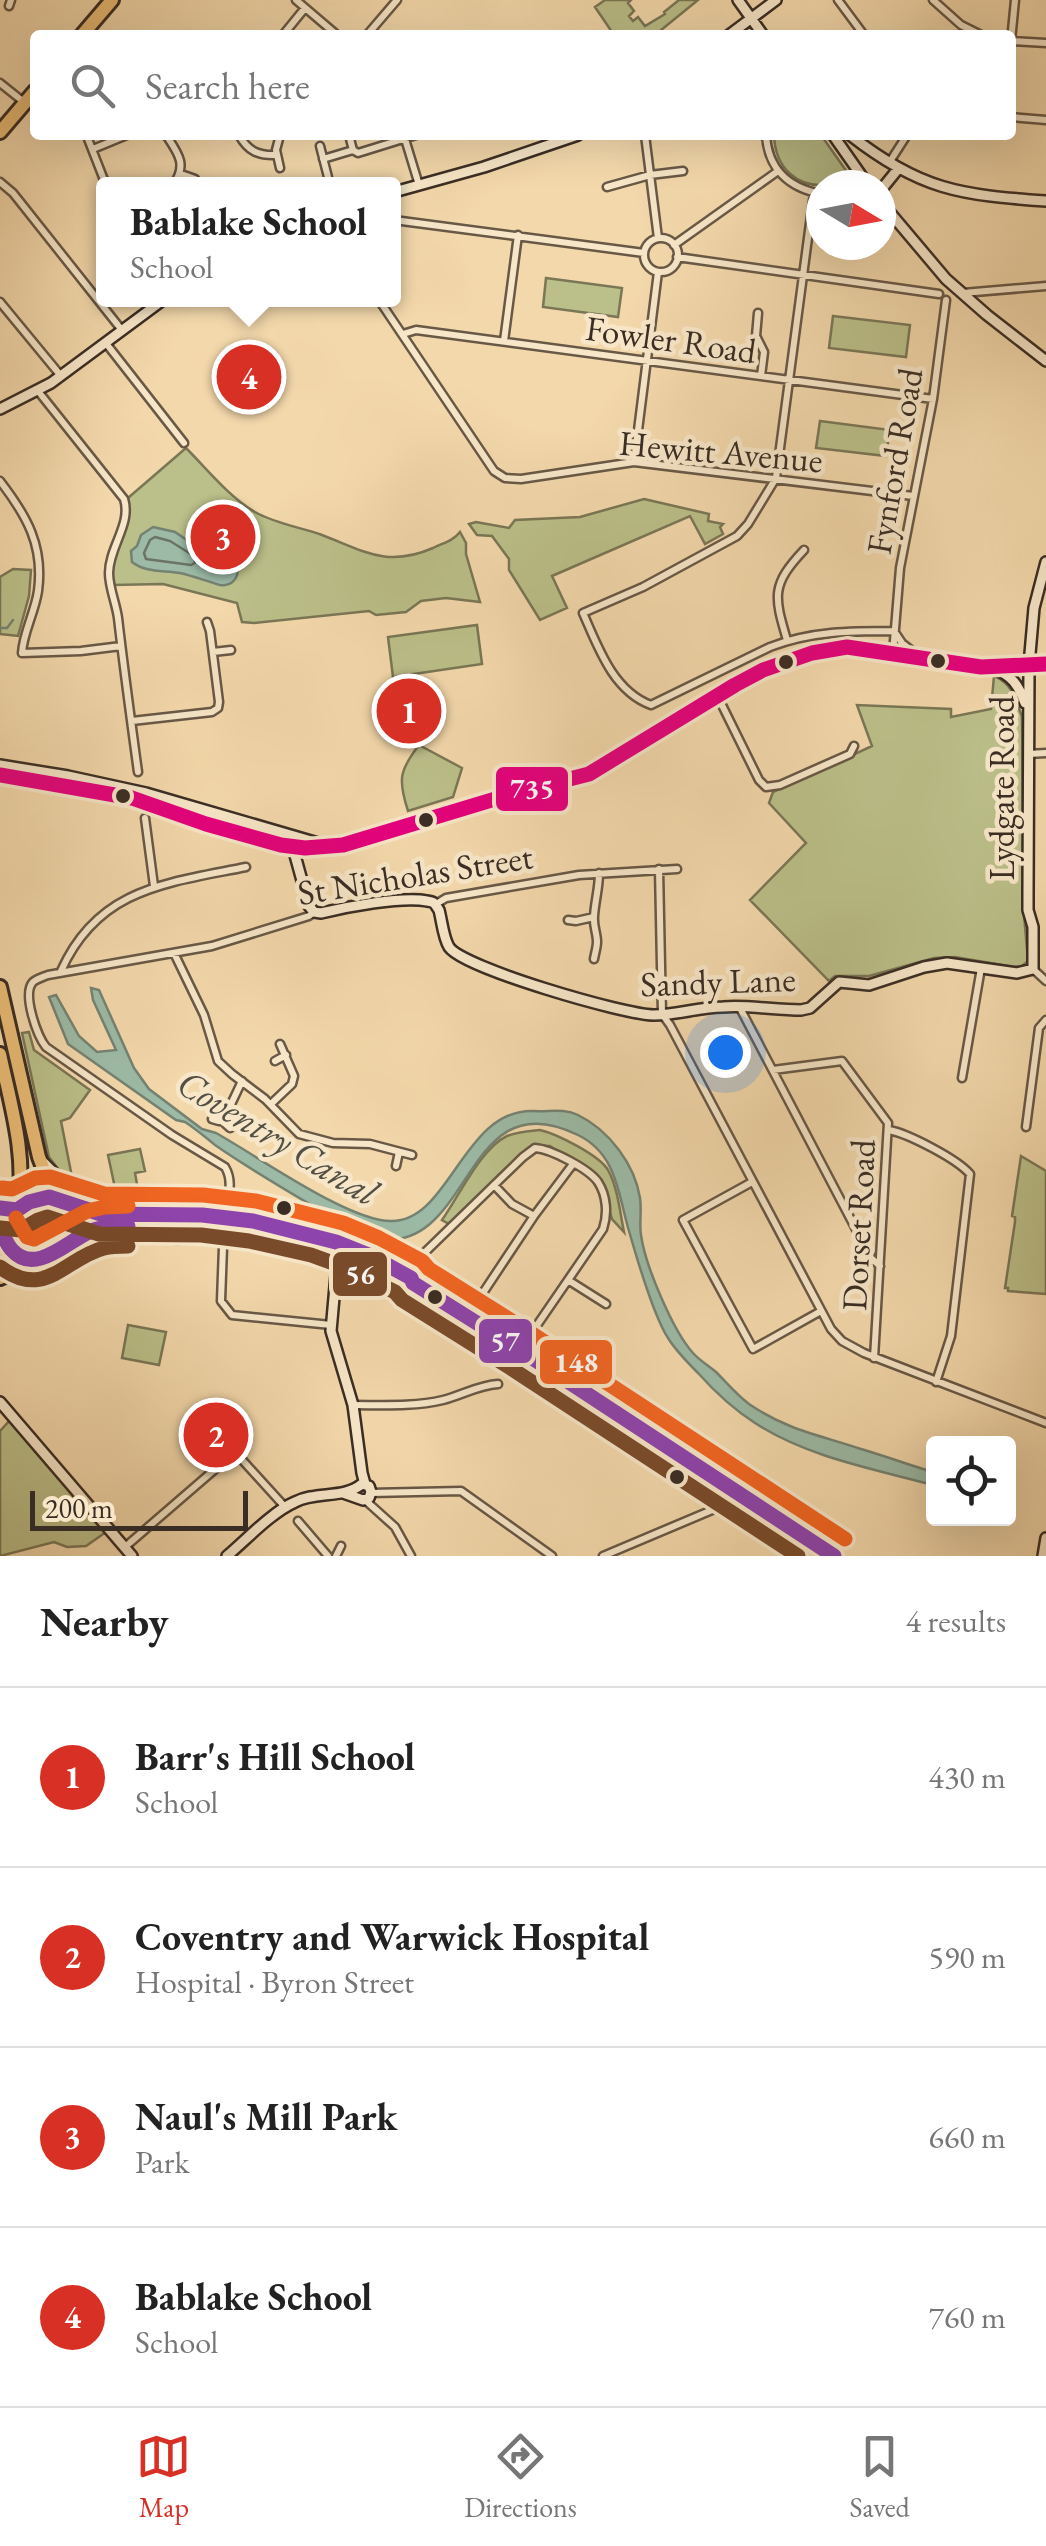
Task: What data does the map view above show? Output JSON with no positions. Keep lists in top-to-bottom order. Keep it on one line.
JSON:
{"streets":{"main road":["Lydgate Road","St Nicholas Street","Sandy Lane"],"street":["Fowler Road","Hewitt Avenue","Fynford Road","Dorset Road"]},"crossings":[["Fowler Road","Hewitt Avenue"],["Fowler Road","Fynford Road"],["Hewitt Avenue","Fynford Road"],["Lydgate Road","Sandy Lane"],["St Nicholas Street","Sandy Lane"]],"water":["Coventry Canal"],"lines":["transit line 735","transit line 148","transit line 57","transit line 56"],"scale_bar":"200 m","north":"right","page":{"search":"Search here","popup":["Bablake School","School"],"pins":["4","3","1","2"],"scale":"200 m","heading":["Nearby","4 results"],"list":[{"mark":"1","name":"Barr's Hill School","note":"School","value":"430 m"},{"mark":"2","name":"Coventry and Warwick Hospital","note":"Hospital · Byron Street","value":"590 m"},{"mark":"3","name":"Naul's Mill Park","note":"Park","value":"660 m"},{"mark":"4","name":"Bablake School","note":"School","value":"760 m"}],"nav":["Map","Directions","Saved"]}}
